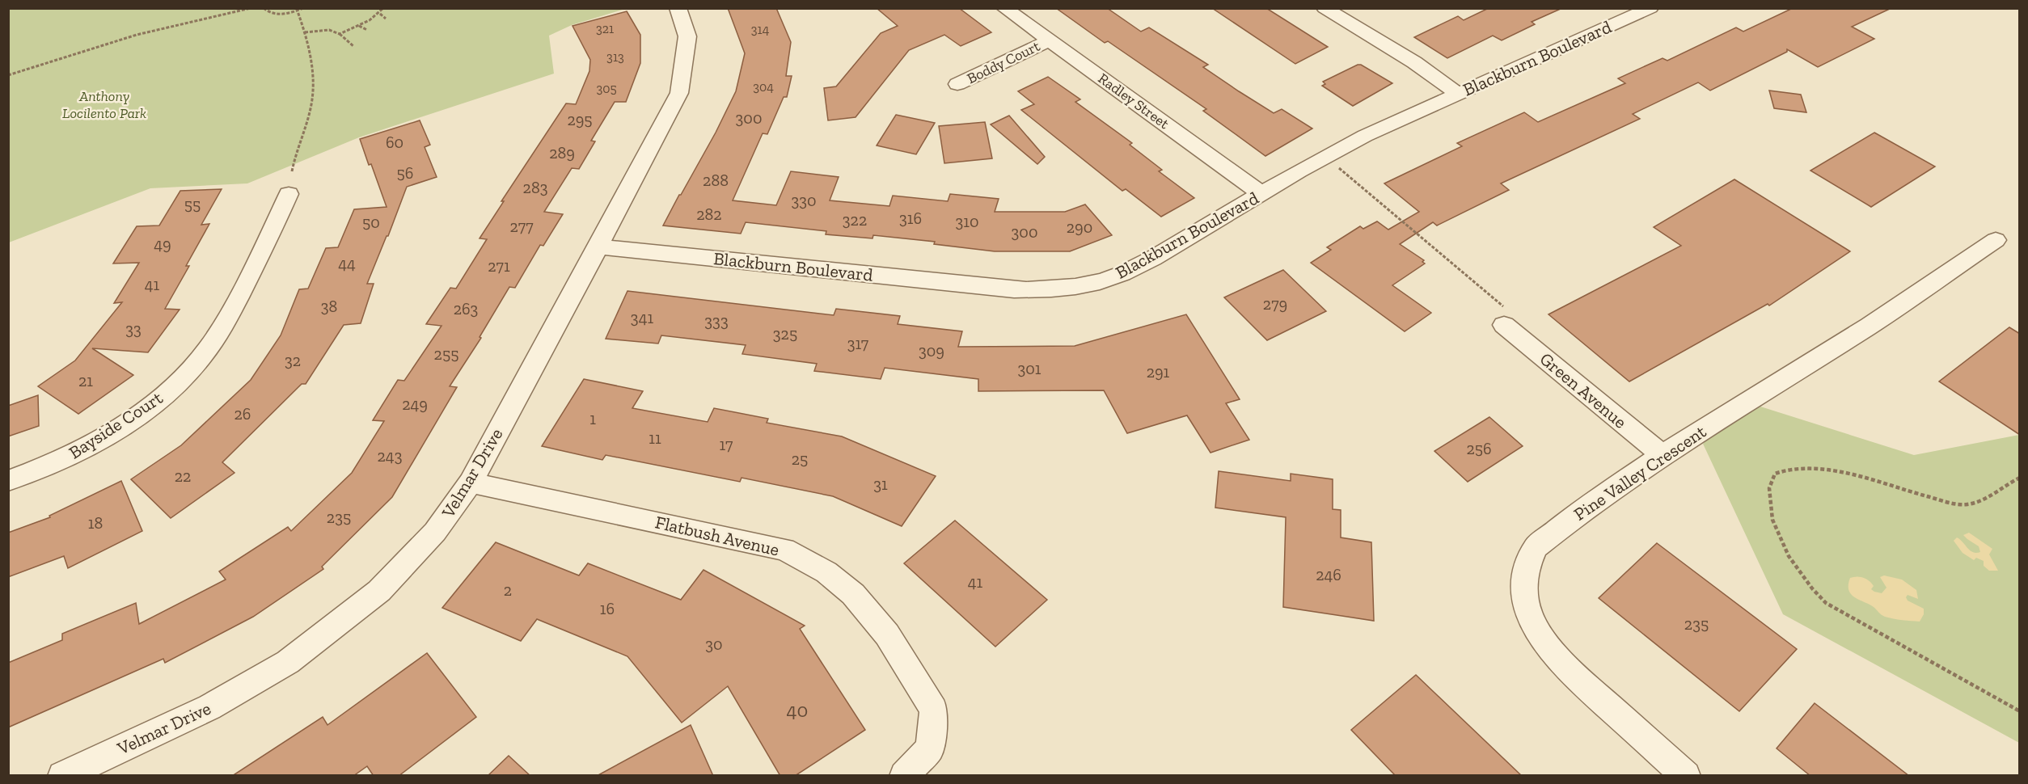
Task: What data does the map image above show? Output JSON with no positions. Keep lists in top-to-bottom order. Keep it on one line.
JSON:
{"streets":{"street":["Blackburn Boulevard","Boddy Court","Radley Street","Green Avenue","Bayside Court","Velmar Drive","Pine Valley Crescent","Flatbush Avenue"]},"crossings":[["Blackburn Boulevard","Radley Street"],["Blackburn Boulevard","Velmar Drive"],["Boddy Court","Radley Street"],["Green Avenue","Pine Valley Crescent"],["Velmar Drive","Flatbush Avenue"]],"parks":["Anthony Locilento Park"],"house_numbers":["321","314","313","304","305","300","295","60","289","56","288","283","330","55","282","316","322","310","50","277","290","300","49","44","271","41","279","38","263","341","333","33","325","317","309","255","32","301","291","21","249","26","1","11","17","256","243","25","22","31","235","18","246","41","2","16","235","30","40"]}
